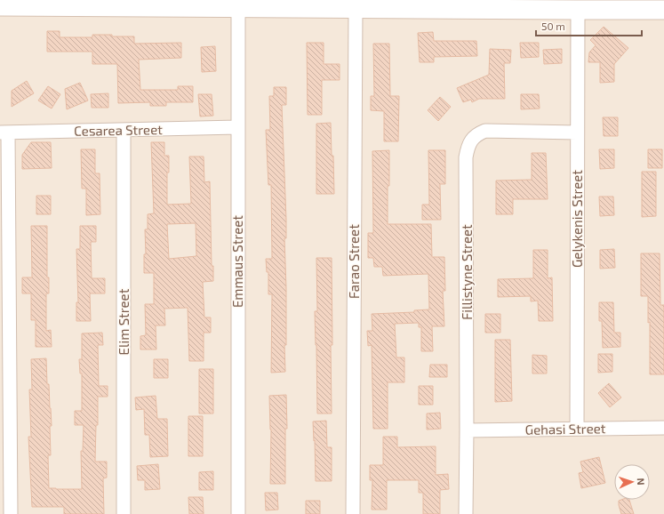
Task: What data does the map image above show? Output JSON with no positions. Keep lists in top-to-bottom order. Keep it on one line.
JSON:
{"streets":{"street":["Cesarea Street","Gelykenis Street","Emmaus Street","Farao Street","Fillistyne Street","Elim Street","Gehasi Street"]},"crossings":[["Cesarea Street","Emmaus Street"],["Cesarea Street","Elim Street"],["Gelykenis Street","Fillistyne Street"],["Gelykenis Street","Gehasi Street"],["Fillistyne Street","Gehasi Street"]],"scale_bar":"50 m","north":"right"}
